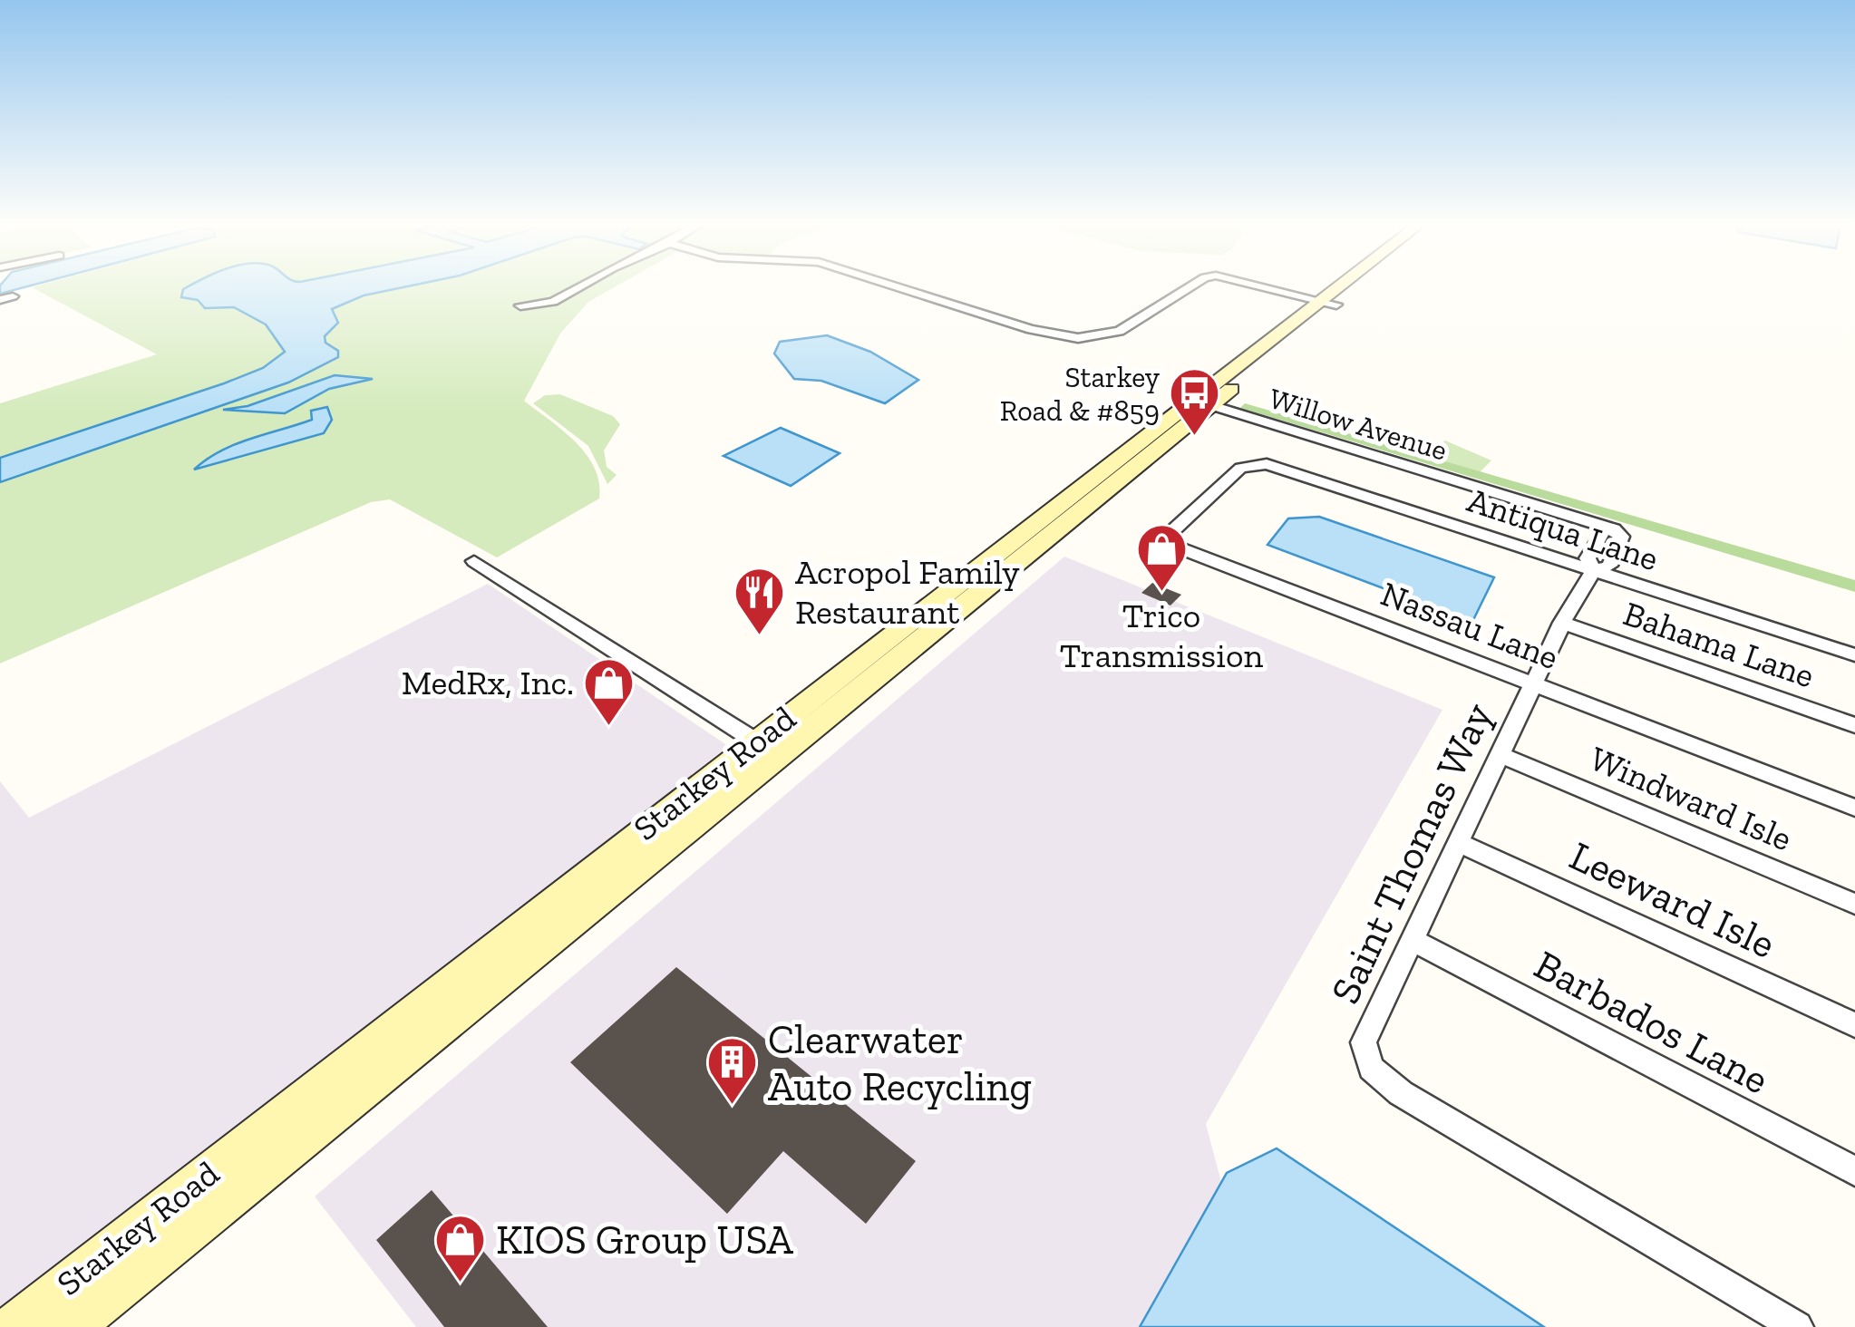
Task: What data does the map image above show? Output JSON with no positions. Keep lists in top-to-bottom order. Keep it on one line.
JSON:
{"streets":{"main road":["Starkey Road"],"street":["Willow Avenue","Antiqua Lane","Nassau Lane","Bahama Lane","Windward Isle","Saint Thomas Way","Leeward Isle","Barbados Lane"]},"crossings":[["Willow Avenue","Starkey Road"],["Willow Avenue","Saint Thomas Way"],["Antiqua Lane","Nassau Lane"],["Antiqua Lane","Saint Thomas Way"],["Nassau Lane","Saint Thomas Way"],["Bahama Lane","Saint Thomas Way"],["Windward Isle","Saint Thomas Way"],["Saint Thomas Way","Leeward Isle"],["Saint Thomas Way","Barbados Lane"]],"places":{"bus stop":["Starkey Road & #859"],"shop":["Trico Transmission","MedRx, Inc.","KIOS Group USA"],"restaurant":["Acropol Family Restaurant"],"building":["Clearwater Auto Recycling"]}}
